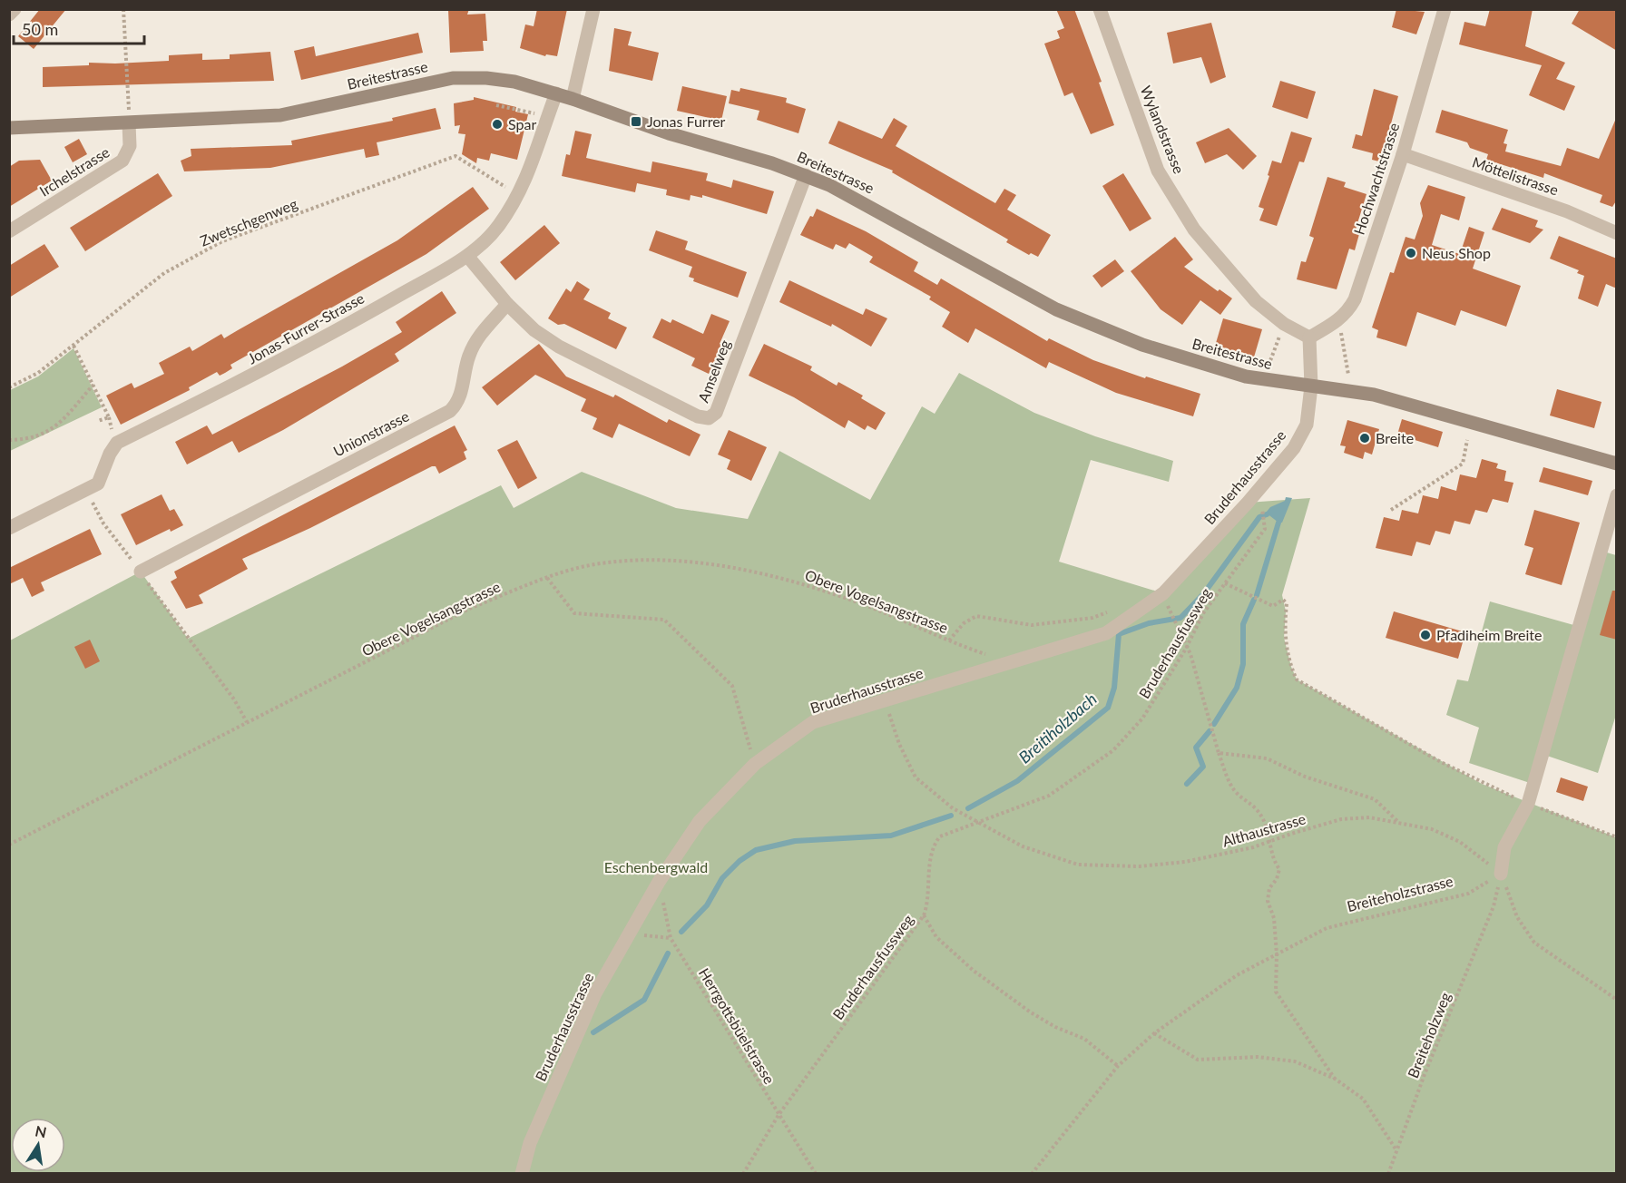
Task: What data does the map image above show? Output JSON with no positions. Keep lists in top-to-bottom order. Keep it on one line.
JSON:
{"streets":{"main road":["Breitestrasse"],"street":["Wylandstrasse","Irchelstrasse","Möttelistrasse","Hochwachtstrasse","Jonas-Furrer-Strasse","Amselweg","Unionstrasse","Bruderhausstrasse"],"path":["Zwetschgenweg","Obere Vogelsangstrasse","Bruderhausfussweg","Althaustrasse","Breiteholzstrasse","Herrgottsbüelstrasse","Breiteholzweg"]},"crossings":[["Breitestrasse","Irchelstrasse"],["Breitestrasse","Jonas-Furrer-Strasse"],["Breitestrasse","Amselweg"],["Breitestrasse","Bruderhausstrasse"],["Wylandstrasse","Hochwachtstrasse"],["Wylandstrasse","Bruderhausstrasse"],["Möttelistrasse","Hochwachtstrasse"],["Hochwachtstrasse","Bruderhausstrasse"],["Zwetschgenweg","Jonas-Furrer-Strasse"],["Amselweg","Unionstrasse"],["Bruderhausstrasse","Obere Vogelsangstrasse"],["Bruderhausstrasse","Althaustrasse"],["Bruderhausstrasse","Herrgottsbüelstrasse"],["Bruderhausfussweg","Althaustrasse"],["Bruderhausfussweg","Herrgottsbüelstrasse"],["Althaustrasse","Breiteholzstrasse"]],"water":["Breitiholzbach"],"parks":["Eschenbergwald"],"places":{"transit":["Jonas Furrer"],"other":["Spar","Neus Shop","Breite","Pfadiheim Breite"]},"scale_bar":"50 m","north":"top"}
